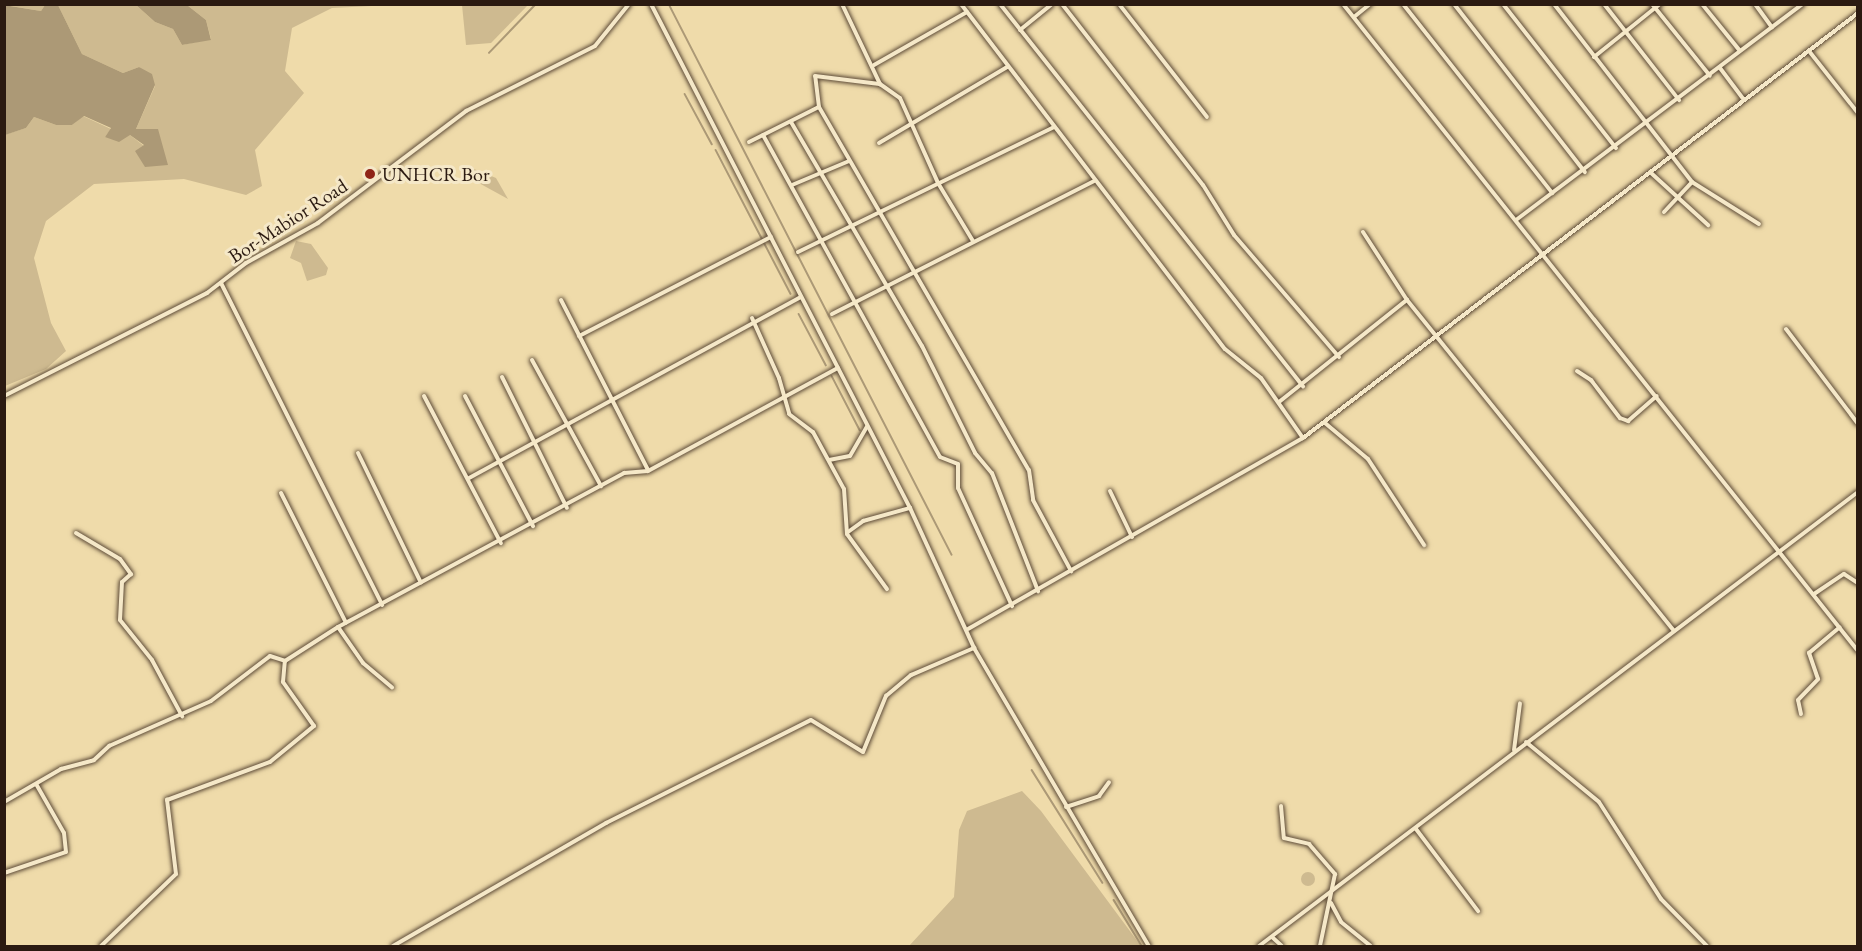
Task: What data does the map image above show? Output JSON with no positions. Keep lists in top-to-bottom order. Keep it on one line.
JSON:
{"streets":{"street":["Bor-Mabior Road"]},"places":["UNHCR Bor"]}
